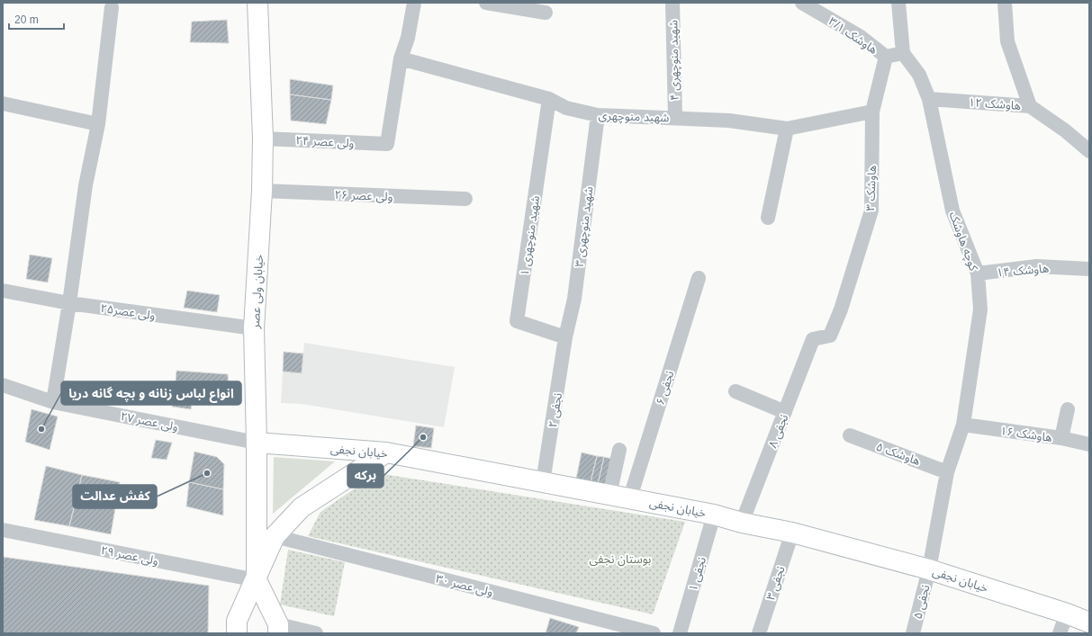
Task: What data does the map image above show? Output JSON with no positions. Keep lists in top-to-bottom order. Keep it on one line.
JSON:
{"streets":{"street":["هاوشک ۳/۱","شهید منوچهری ۴","هاوشک ۱۲","شهید منوچهری","ولی عصر ۲۴","هاوشک ۳","ولی عصر ۲۶","شهید منوچهری ۳","شهید منوچهری ۱","کوچه هاوشک","هاوشک ۱۴","خیابان ولی عصر","ولی عصر۲۵","نجفی ۶","نجفی ۲","ولی عصر ۲۷","نجفی ۸","هاوشک ۱۶","خیابان نجفی","هاوشک ۵","ولی عصر ۲۹","نجفی ۱","نجفی ۳","ولی عصر ۳۰","نجفی ۵"]},"crossings":[["هاوشک ۳/۱","هاوشک ۳"],["شهید منوچهری ۴","شهید منوچهری"],["هاوشک ۱۲","کوچه هاوشک"],["شهید منوچهری","ولی عصر ۲۴"],["شهید منوچهری","هاوشک ۳"],["شهید منوچهری","شهید منوچهری ۳"],["شهید منوچهری","شهید منوچهری ۱"],["ولی عصر ۲۴","خیابان ولی عصر"],["هاوشک ۳","نجفی ۸"],["ولی عصر ۲۶","خیابان ولی عصر"],["شهید منوچهری ۳","شهید منوچهری ۱"],["شهید منوچهری ۳","نجفی ۲"],["شهید منوچهری ۱","نجفی ۲"],["کوچه هاوشک","هاوشک ۱۴"],["کوچه هاوشک","هاوشک ۱۶"],["کوچه هاوشک","خیابان نجفی"],["کوچه هاوشک","هاوشک ۵"],["کوچه هاوشک","نجفی ۵"],["خیابان ولی عصر","ولی عصر۲۵"],["خیابان ولی عصر","ولی عصر ۲۷"],["خیابان ولی عصر","خیابان نجفی"],["خیابان ولی عصر","ولی عصر ۲۹"],["نجفی ۶","خیابان نجفی"],["نجفی ۲","خیابان نجفی"],["ولی عصر ۲۷","خیابان نجفی"],["نجفی ۸","خیابان نجفی"],["خیابان نجفی","نجفی ۱"],["خیابان نجفی","نجفی ۳"],["خیابان نجفی","نجفی ۵"]],"parks":["بوستان نجفی"],"places":["انواع لباس زنانه و بچه گانه دریا","برکه","کفش عدالت"],"scale_bar":"20 m"}
